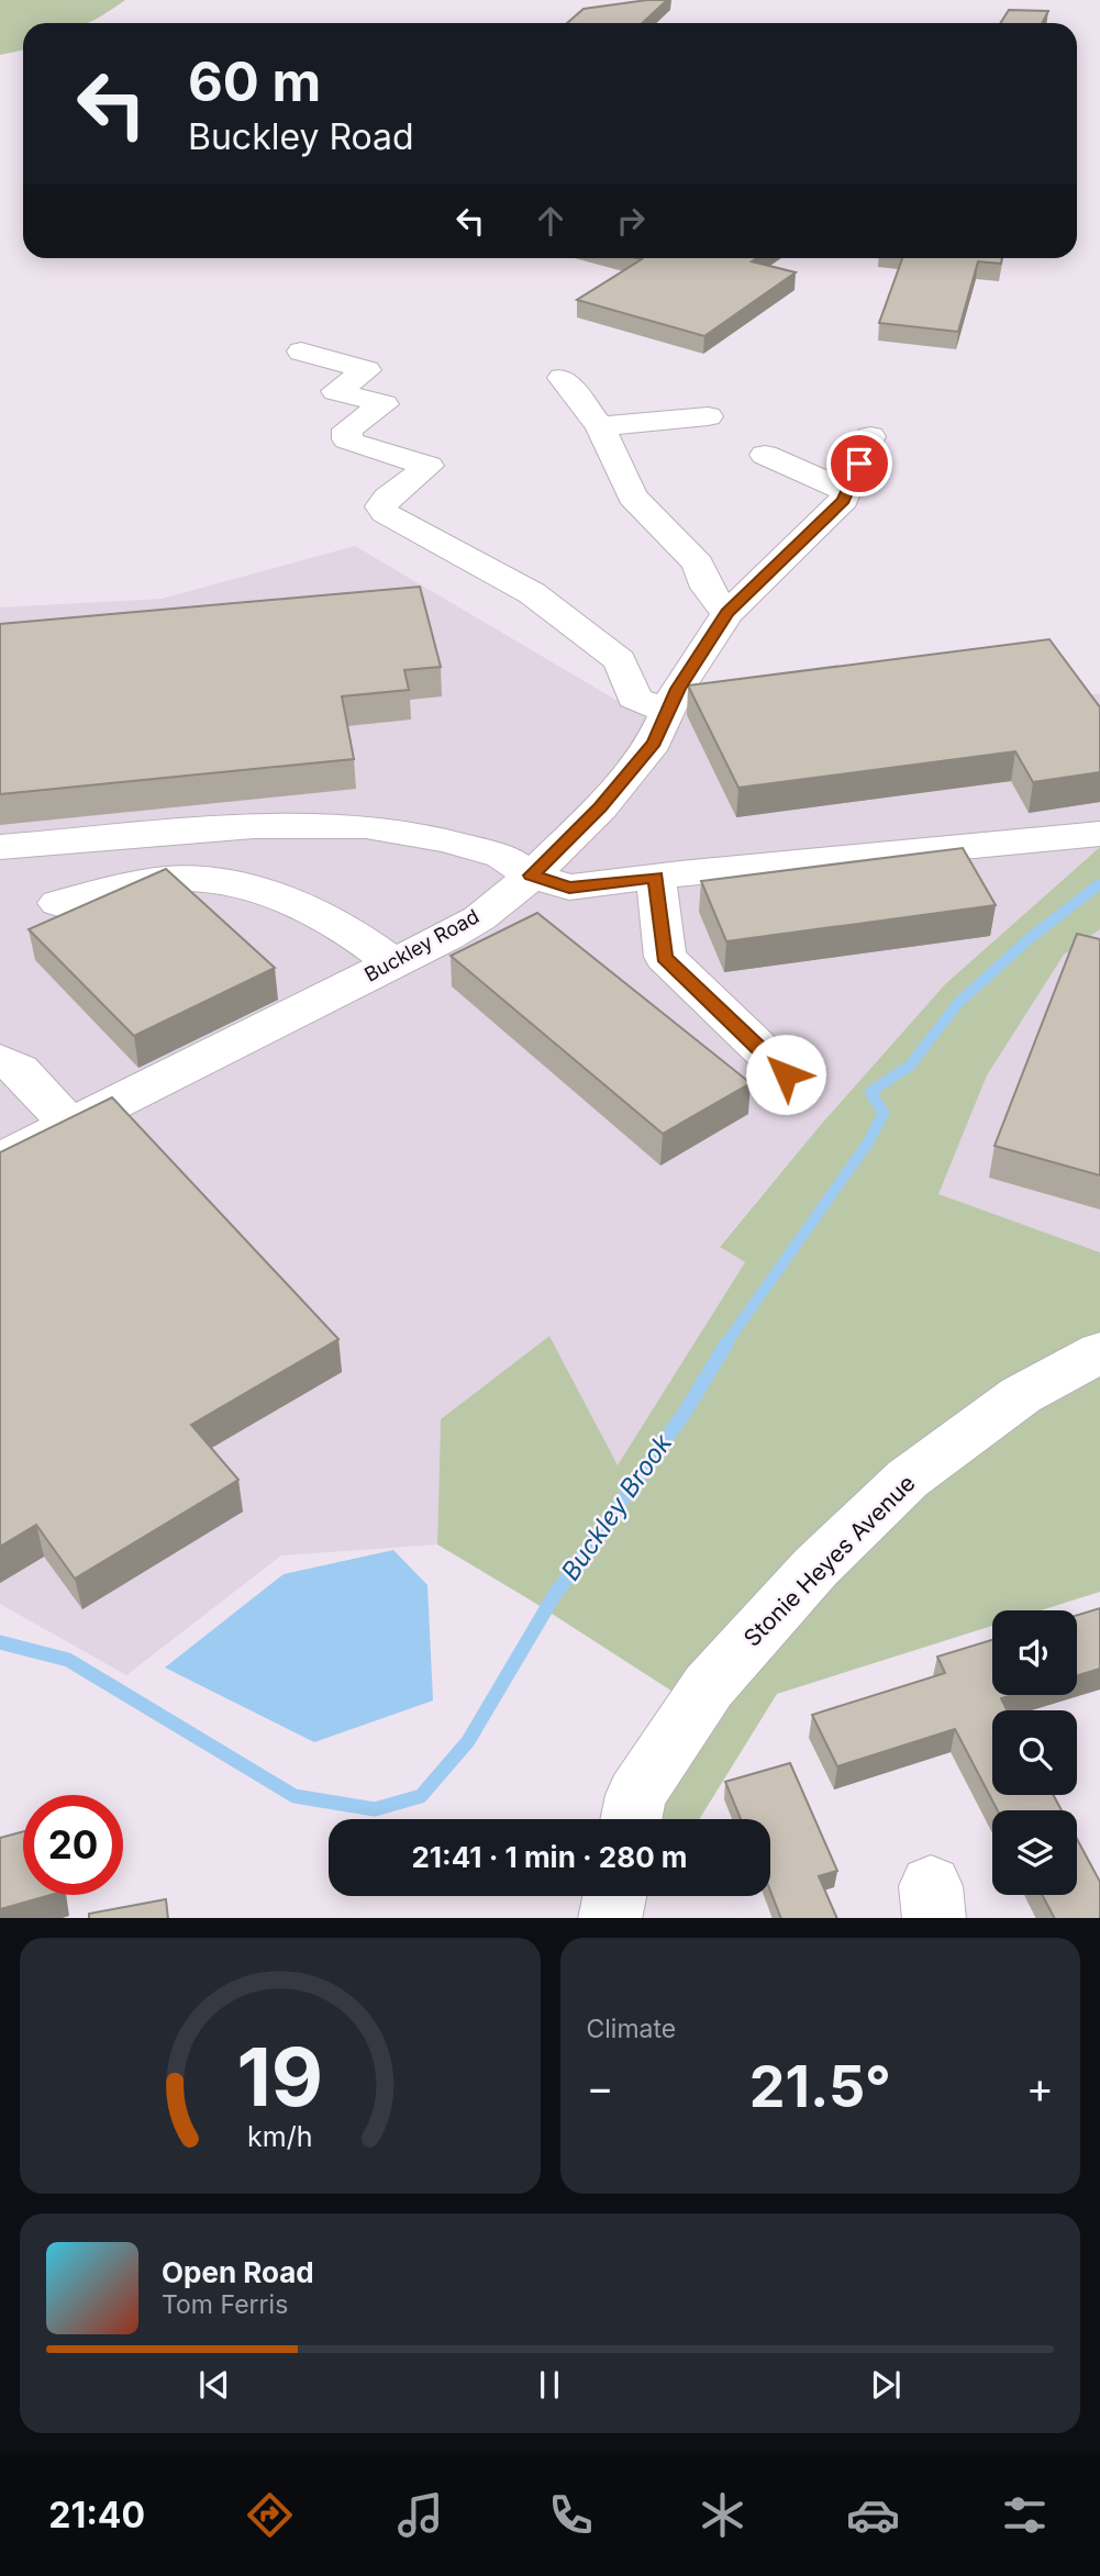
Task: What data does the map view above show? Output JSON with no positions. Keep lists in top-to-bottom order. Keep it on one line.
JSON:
{"streets":{"street":["Buckley Road","Stonie Heyes Avenue"]},"water":["Buckley Brook"],"page":{"turn":["60 m","Buckley Road"],"limit":"20","trip":"21:41 · 1 min · 280 m","tile":"Climate","heat":["−","21.5°","+"],"song":["Open Road","Tom Ferris"],"tabs":"21:40","gauge":["19","km/h"]}}
